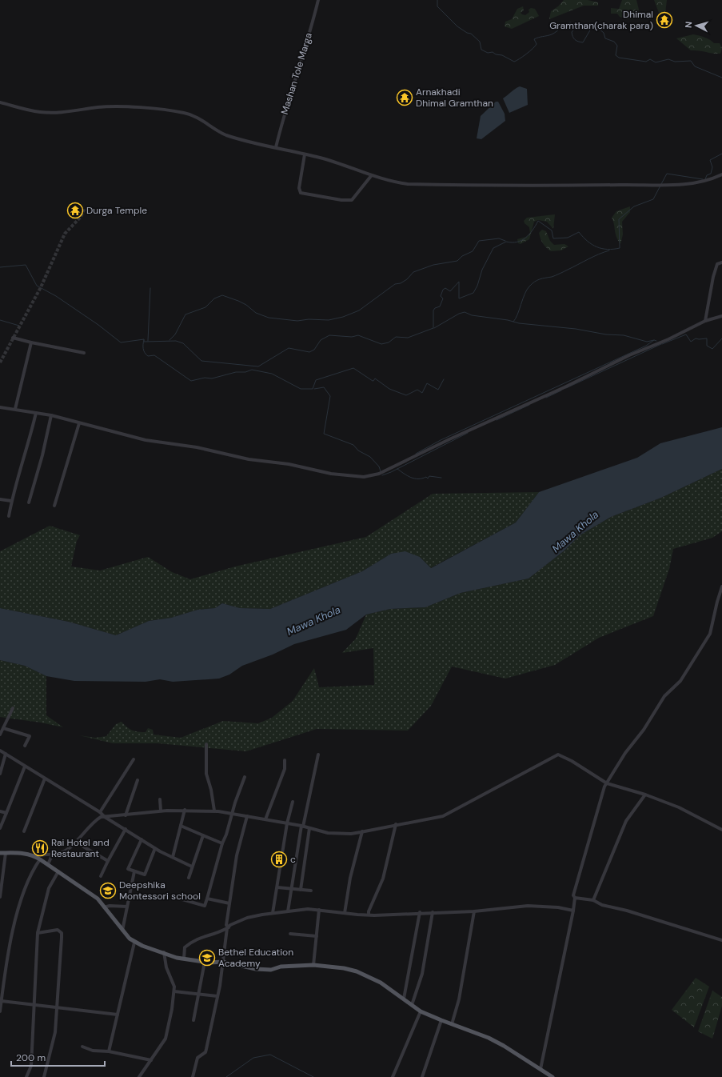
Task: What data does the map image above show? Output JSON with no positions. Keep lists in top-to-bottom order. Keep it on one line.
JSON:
{"streets":{"street":["Mashan Tole Marga"]},"water":["Mawa Khola"],"places":{"temple":["Dhimal Gramthan(charak para)","Arnakhadi Dhimal Gramthan","Durga Temple"],"restaurant":["Rai Hotel and Restaurant"],"building":["c"],"school or university":["Deepshika Montessori school","Bethel Education Academy"]},"scale_bar":"200 m","north":"left"}
